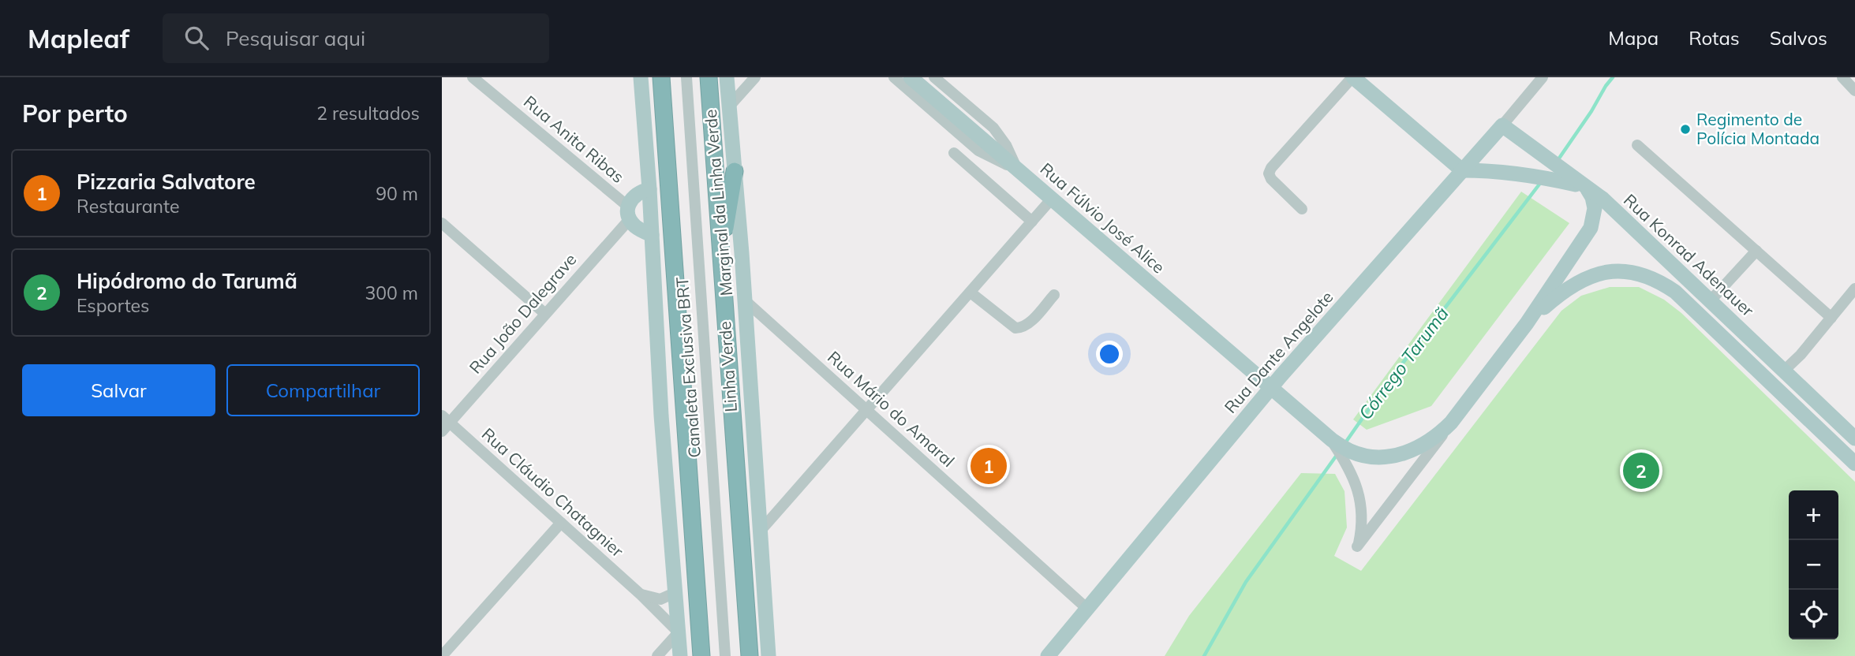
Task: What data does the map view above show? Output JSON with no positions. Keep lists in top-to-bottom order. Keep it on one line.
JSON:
{"streets":{"highway":["Linha Verde"],"main road":["Marginal da Linha Verde","Rua Fúlvio José Alice","Rua Konrad Adenauer","Rua Dante Angelote"],"street":["Rua Anita Ribas","Rua João Dalegrave","Canaleta Exclusiva BRT","Rua Mário do Amaral","Rua Cláudio Chatagnier"]},"crossings":[["Rua Anita Ribas","Rua João Dalegrave"],["Marginal da Linha Verde","Rua Mário do Amaral"],["Rua Fúlvio José Alice","Rua Dante Angelote"],["Rua Konrad Adenauer","Rua Dante Angelote"],["Rua João Dalegrave","Rua Cláudio Chatagnier"],["Rua Dante Angelote","Rua Mário do Amaral"]],"water":["Córrego Tarumã"],"places":["Regimento de Polícia Montada"],"page":{"header":"Mapleaf","search":"Pesquisar aqui","nav":["Mapa","Rotas","Salvos"],"heading":["Por perto","2 resultados"],"list":[{"mark":"1","name":"Pizzaria Salvatore","note":"Restaurante","value":"90 m"},{"mark":"2","name":"Hipódromo do Tarumã","note":"Esportes","value":"300 m"}],"buttons":["Salvar","Compartilhar"],"pins":["1","2"],"map_buttons":["+","−"]}}
